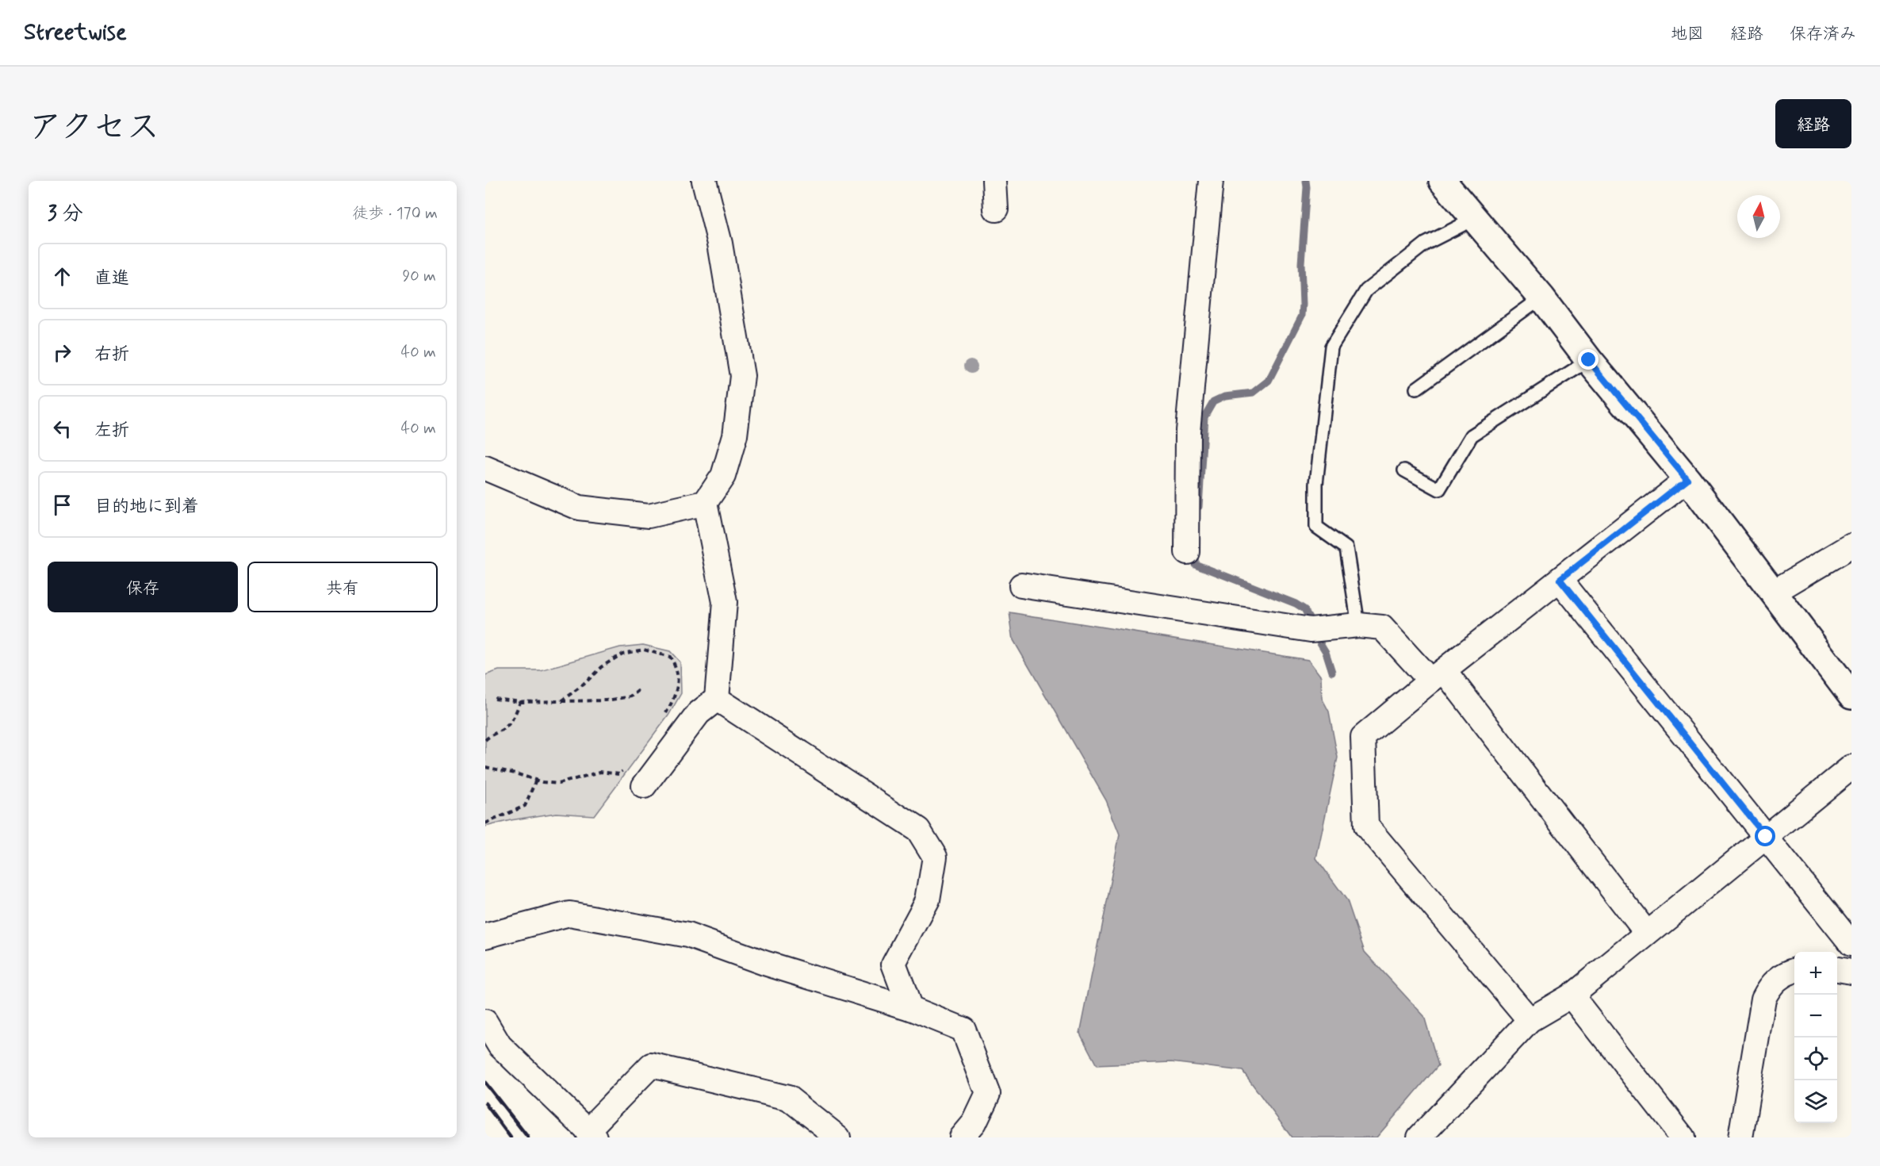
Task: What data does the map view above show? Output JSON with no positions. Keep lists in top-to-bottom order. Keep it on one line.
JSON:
{"north":"top","page":{"header":"Streetwise","nav":["地図","経路","保存済み"],"title":"アクセス","buttons":["経路",["保存","共有"]],"heading":["3 分","徒歩 · 170 m"],"list":[["直進","90 m"],["右折","40 m"],["左折","40 m"],"目的地に到着"],"map_buttons":["+","−"]}}
